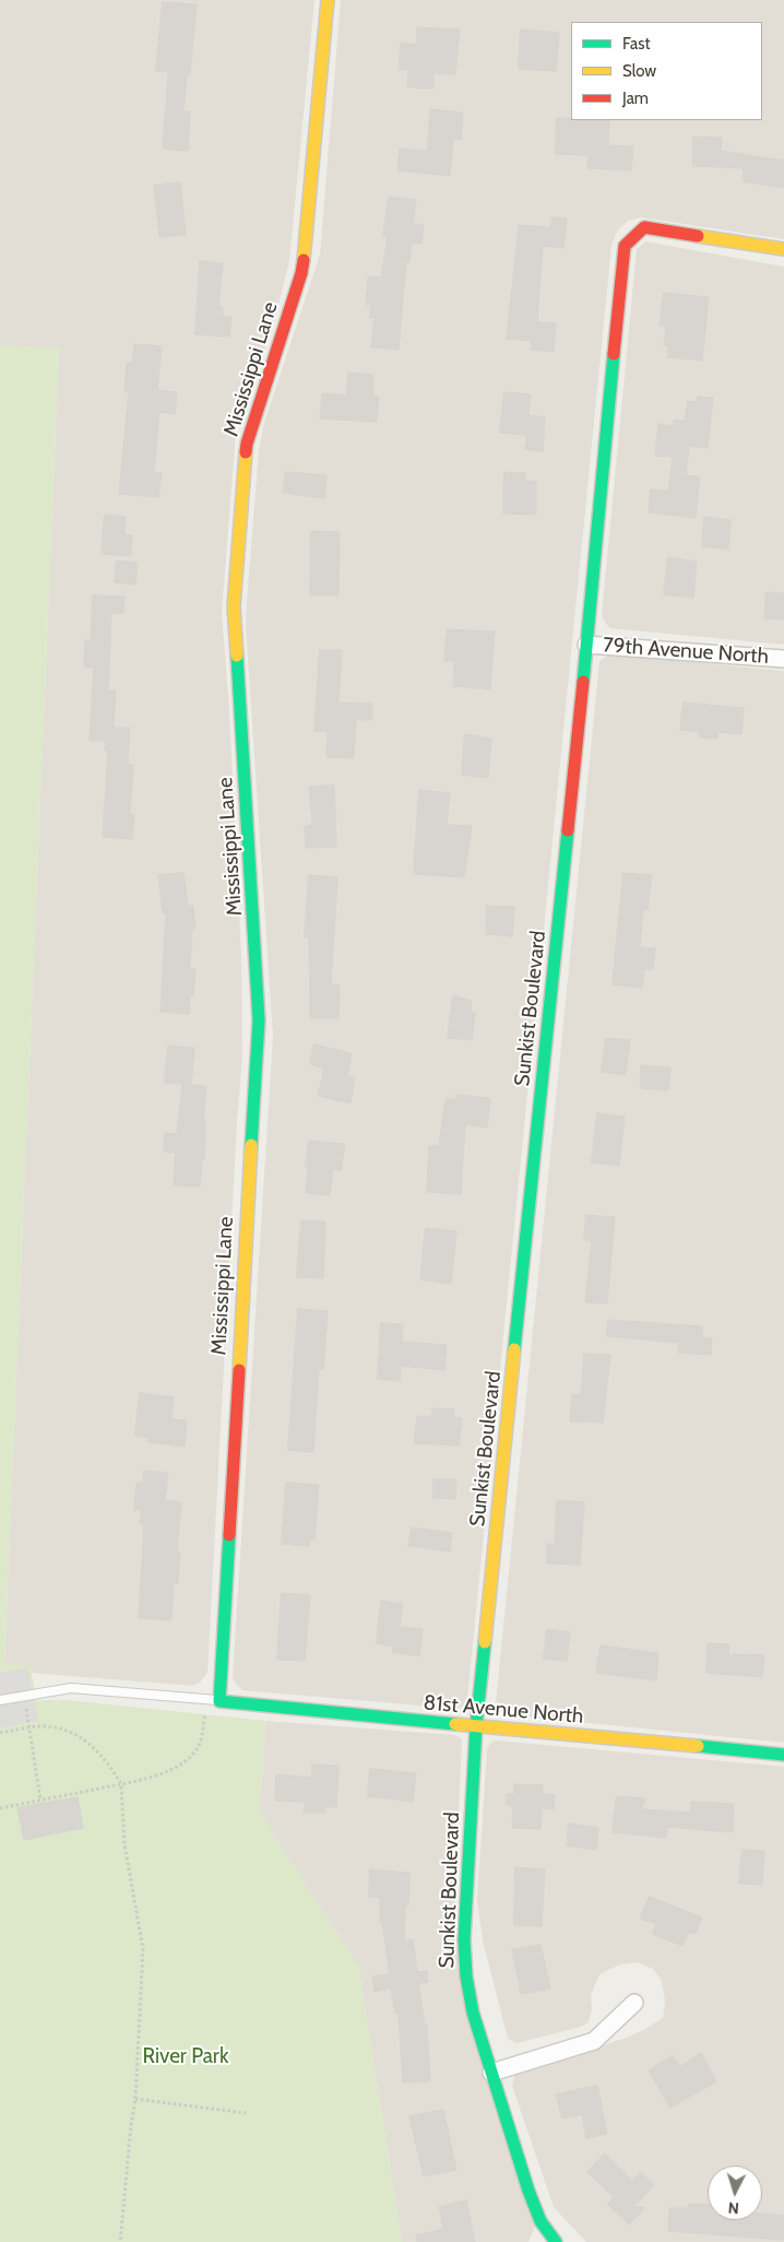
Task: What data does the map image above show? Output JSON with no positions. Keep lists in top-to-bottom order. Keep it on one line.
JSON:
{"streets":{"street":["Mississippi Lane","79th Avenue North","Sunkist Boulevard","81st Avenue North"]},"crossings":[["Mississippi Lane","81st Avenue North"],["79th Avenue North","Sunkist Boulevard"],["Sunkist Boulevard","81st Avenue North"]],"parks":["River Park"],"legend":["Fast","Slow","Jam"],"north":"bottom"}
